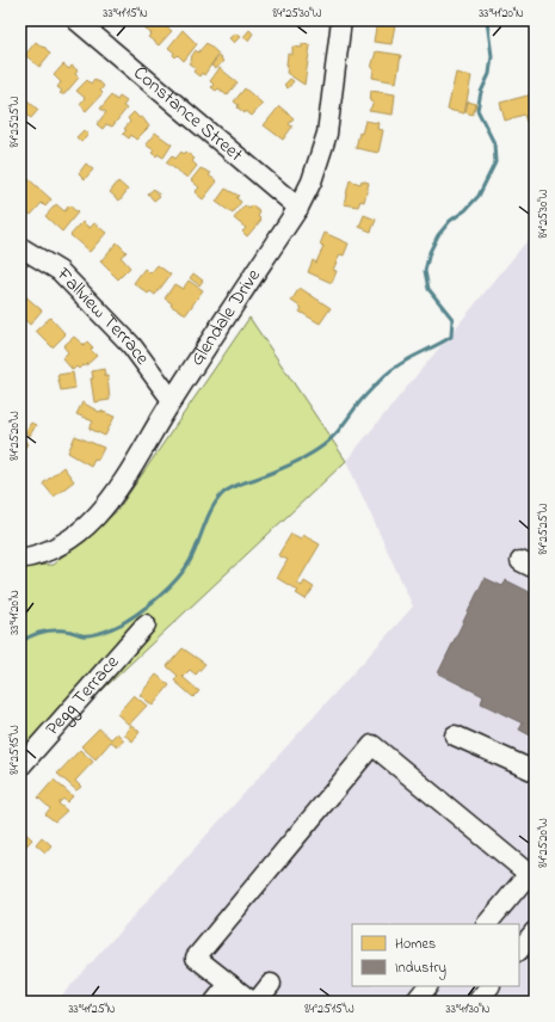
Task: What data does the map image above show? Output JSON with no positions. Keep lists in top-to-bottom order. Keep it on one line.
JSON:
{"streets":{"street":["Constance Street","Fallview Terrace","Glendale Drive","Pegg Terrace"]},"crossings":[["Constance Street","Glendale Drive"],["Fallview Terrace","Glendale Drive"]],"legend":["Homes","Industry"],"coordinates":["33°41'15\"N","84°25'30\"W","33°41'20\"N","84°25'25\"W","84°25'20\"W","84°25'15\"W","33°41'25\"N","33°41'30\"N"]}
